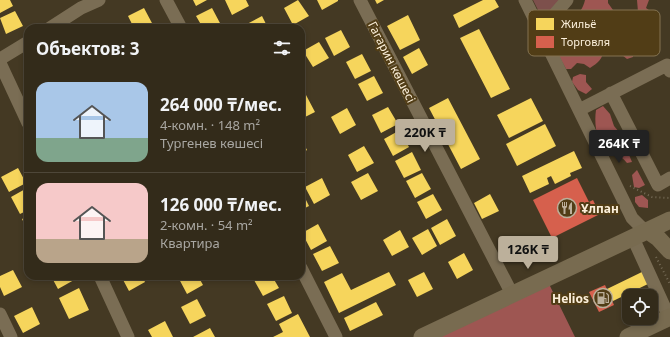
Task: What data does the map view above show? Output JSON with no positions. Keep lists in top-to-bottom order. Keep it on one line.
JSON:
{"streets":{"street":["Гагарин көшесі"]},"places":{"restaurant":["Ұлпан"],"fuel station":["Helios"]},"legend":["Жильё","Торговля"],"page":{"heading":"Объектов: 3","list":[{"name":"264 000 ₸/мес.","note":"4-комн. · 148 m² · Тургенев көшесі"},{"name":"126 000 ₸/мес.","note":"2-комн. · 54 m² · Квартира"}],"price":["220K ₸","264K ₸","126K ₸"]}}
